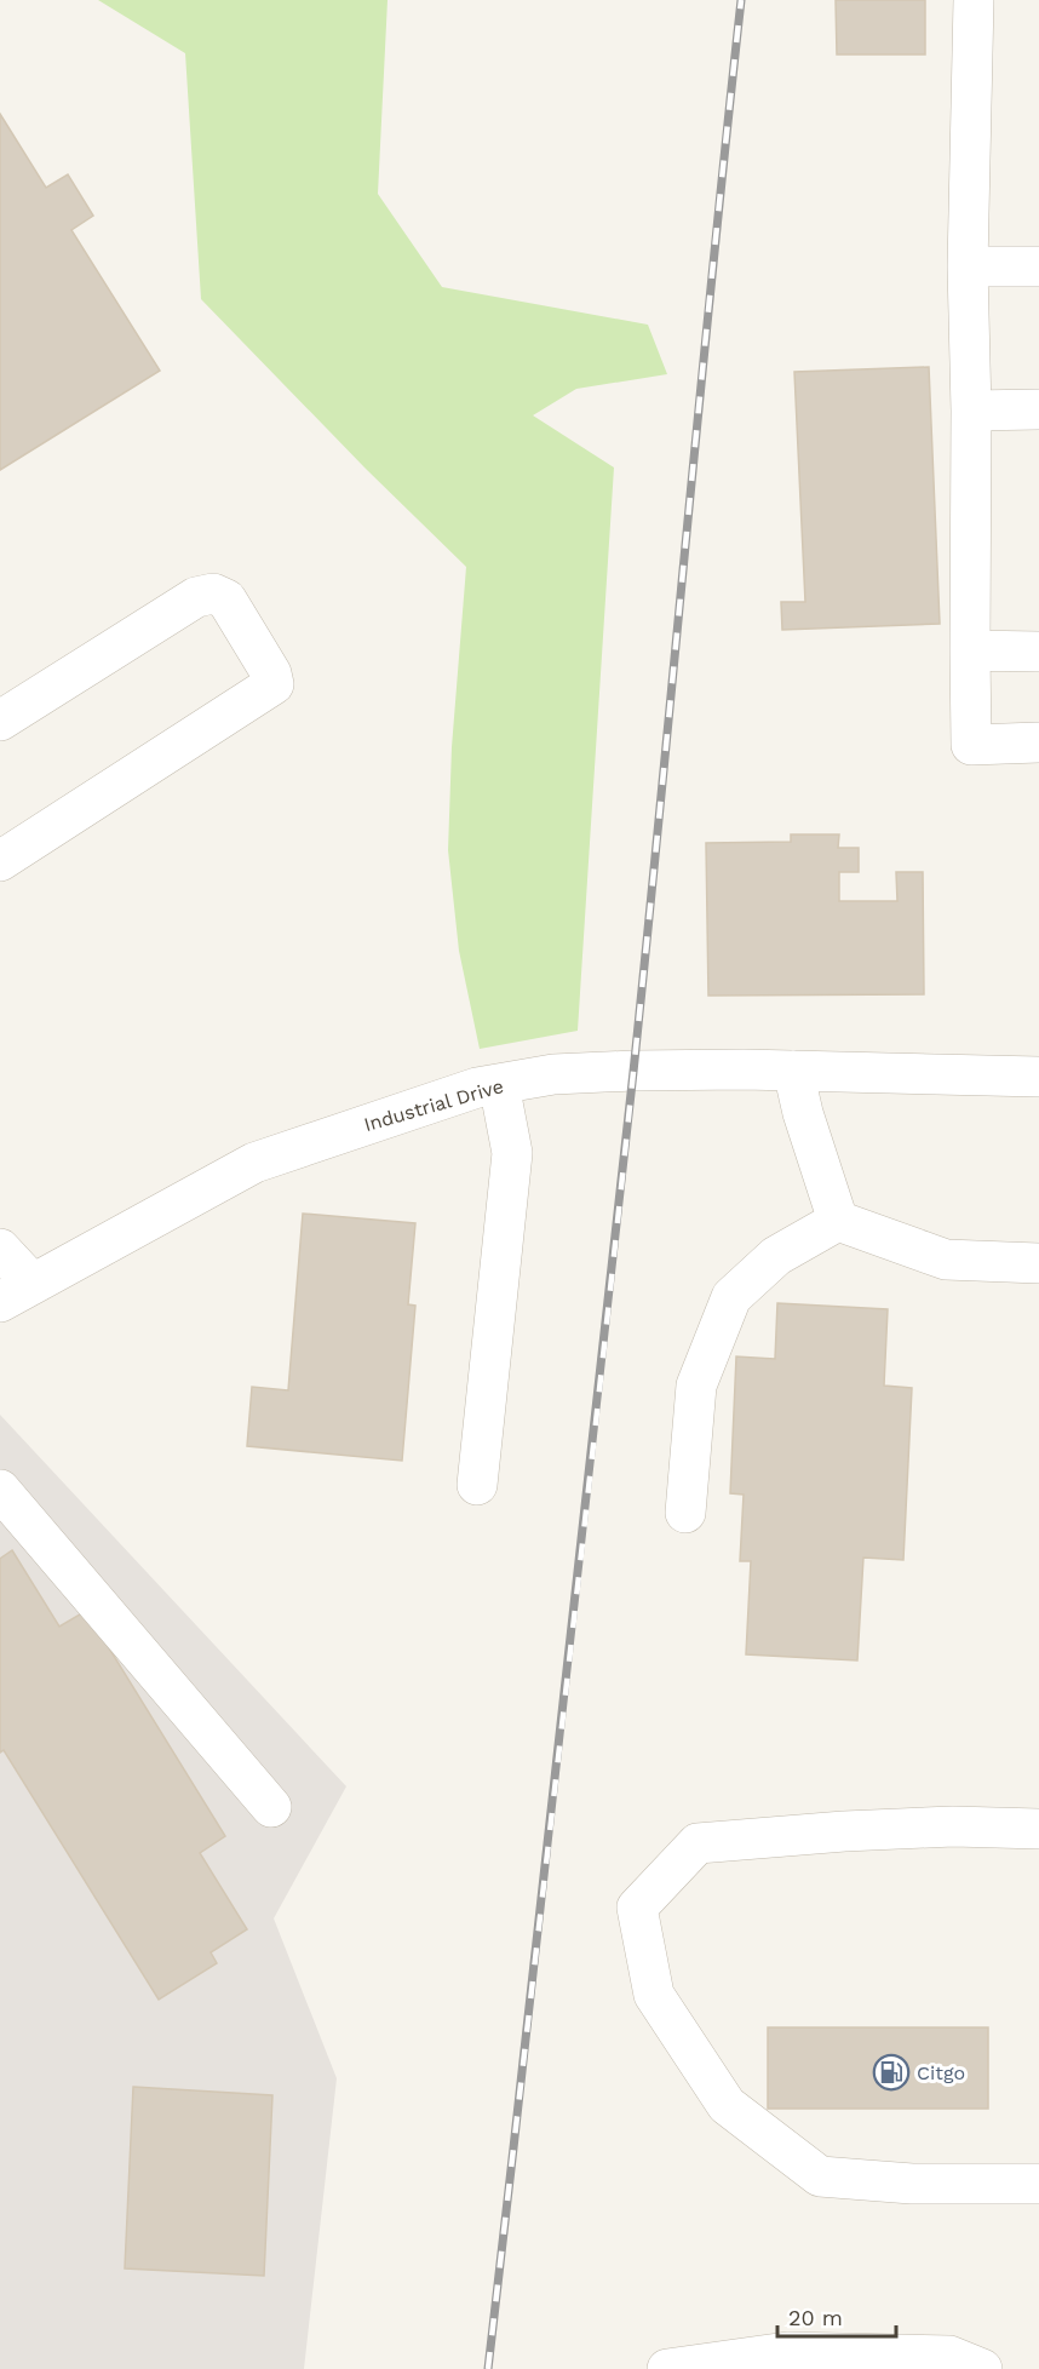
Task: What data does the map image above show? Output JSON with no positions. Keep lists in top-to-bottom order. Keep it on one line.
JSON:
{"streets":{"street":["Industrial Drive"]},"places":{"fuel station":["Citgo"]},"scale_bar":"20 m"}
